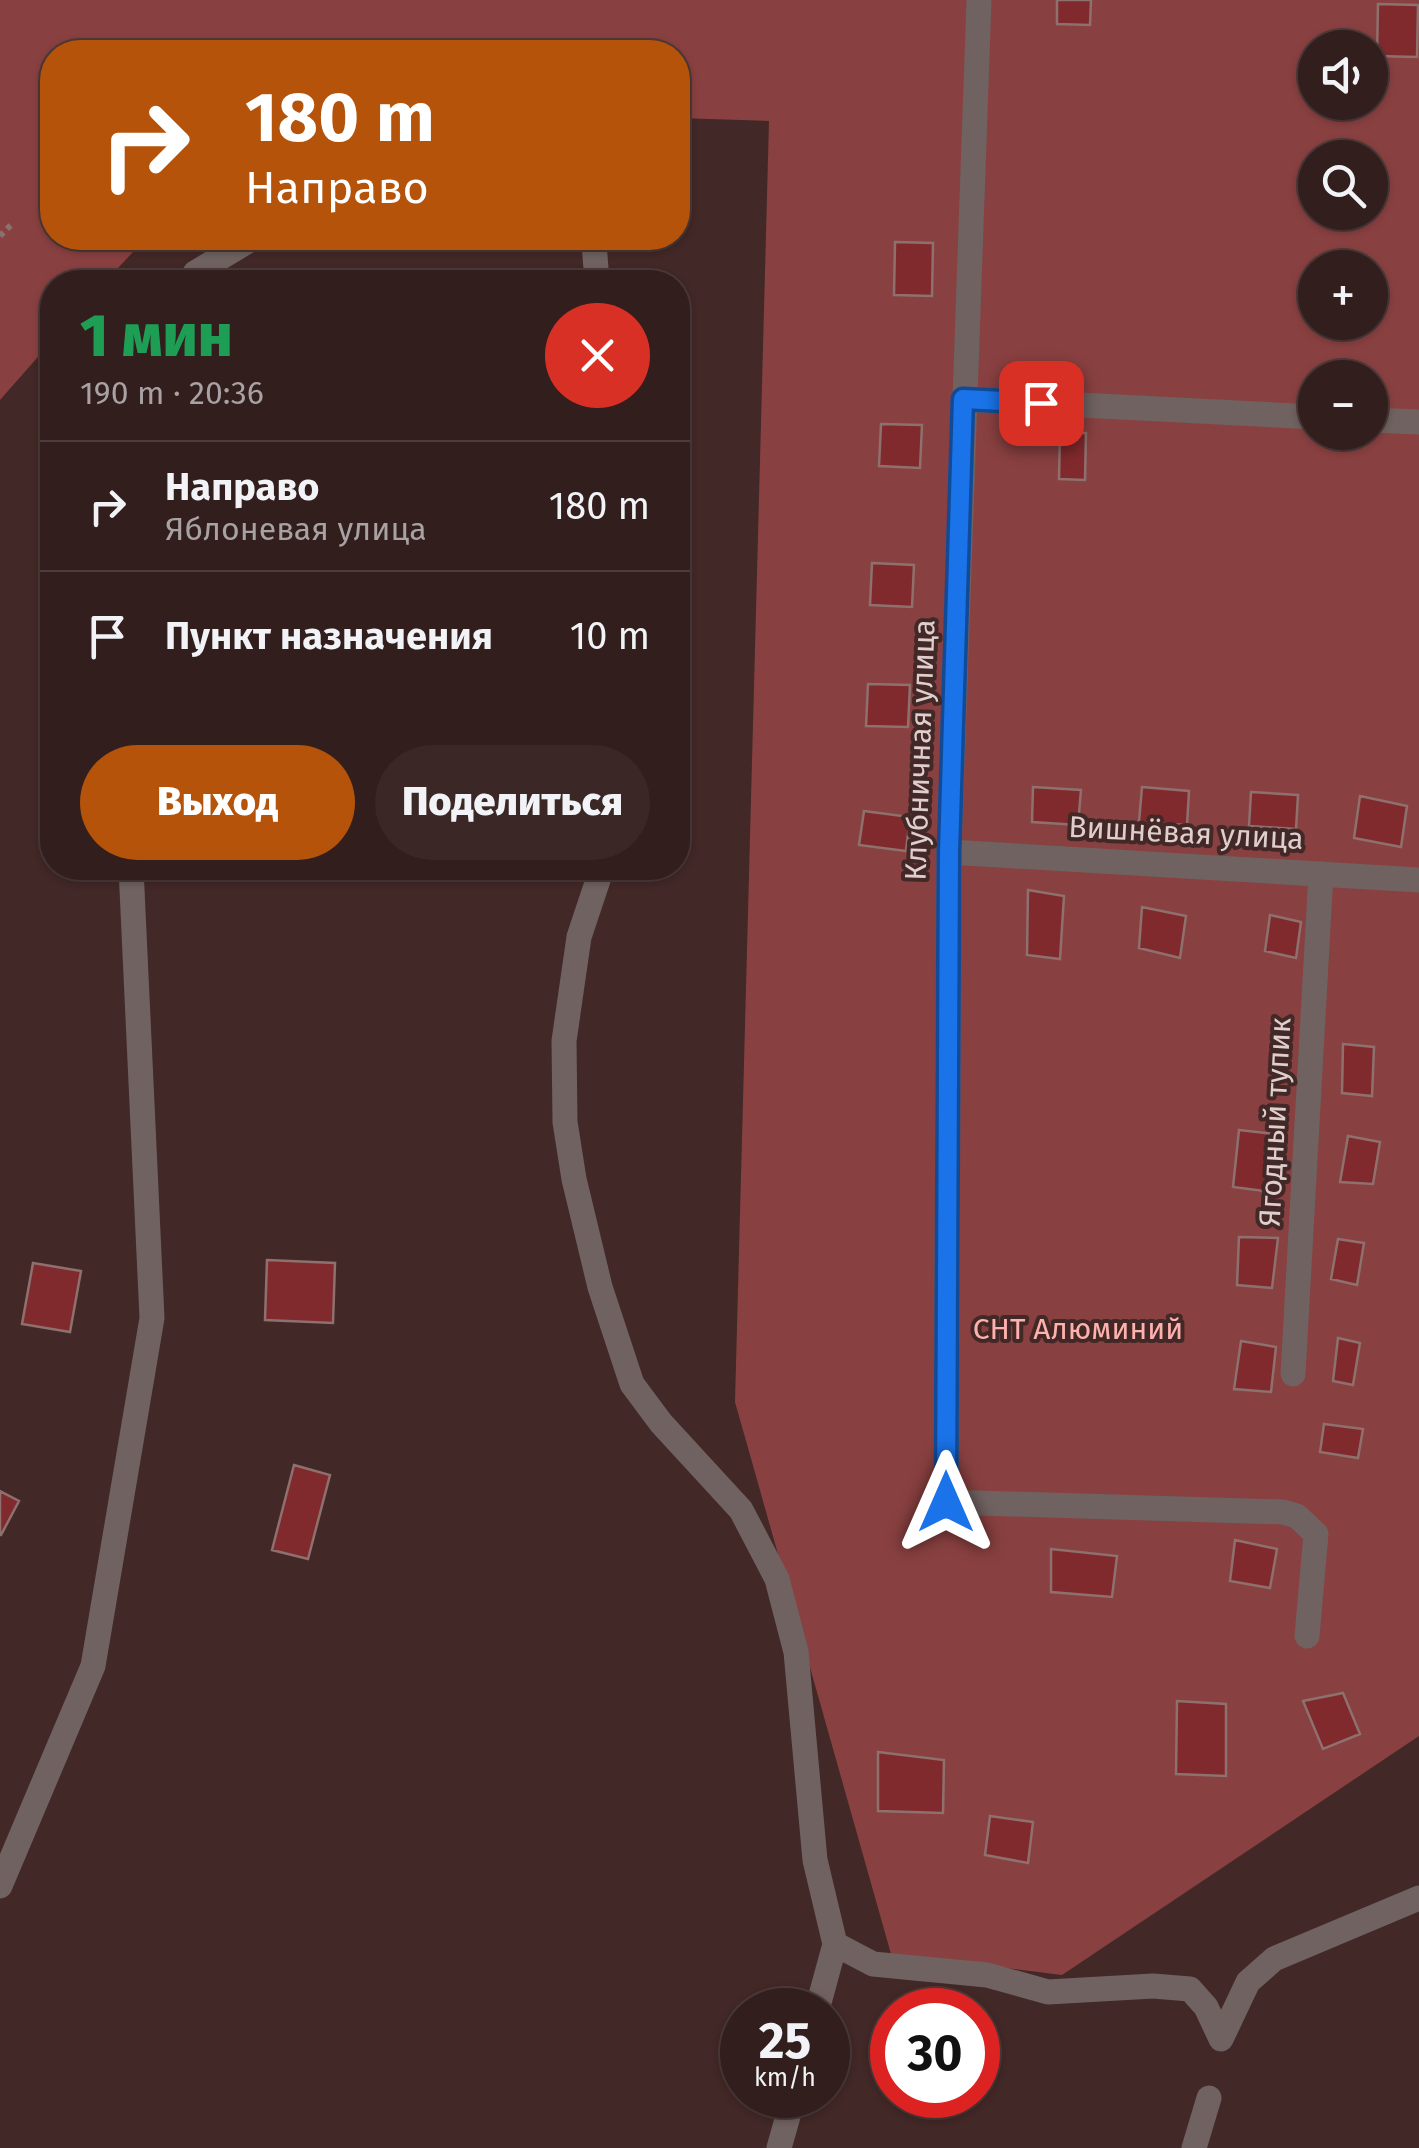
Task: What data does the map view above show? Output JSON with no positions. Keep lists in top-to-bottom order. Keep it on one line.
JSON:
{"streets":{"street":["Клубничная улица","Вишнёвая улица","Ягодный тупик"]},"crossings":[["Клубничная улица","Вишнёвая улица"],["Вишнёвая улица","Ягодный тупик"]],"parks":["СНТ Алюминий"],"page":{"map_buttons":["+","−"],"turn":["180 m","Направо"],"heading":["1 мин","190 m · 20:36"],"list":[{"name":"Направо","note":"Яблоневая улица","value":"180 m"},{"name":"Пункт назначения","value":"10 m"}],"buttons":["Выход","Поделиться"],"speed":"25 km/h","limit":"30"}}
